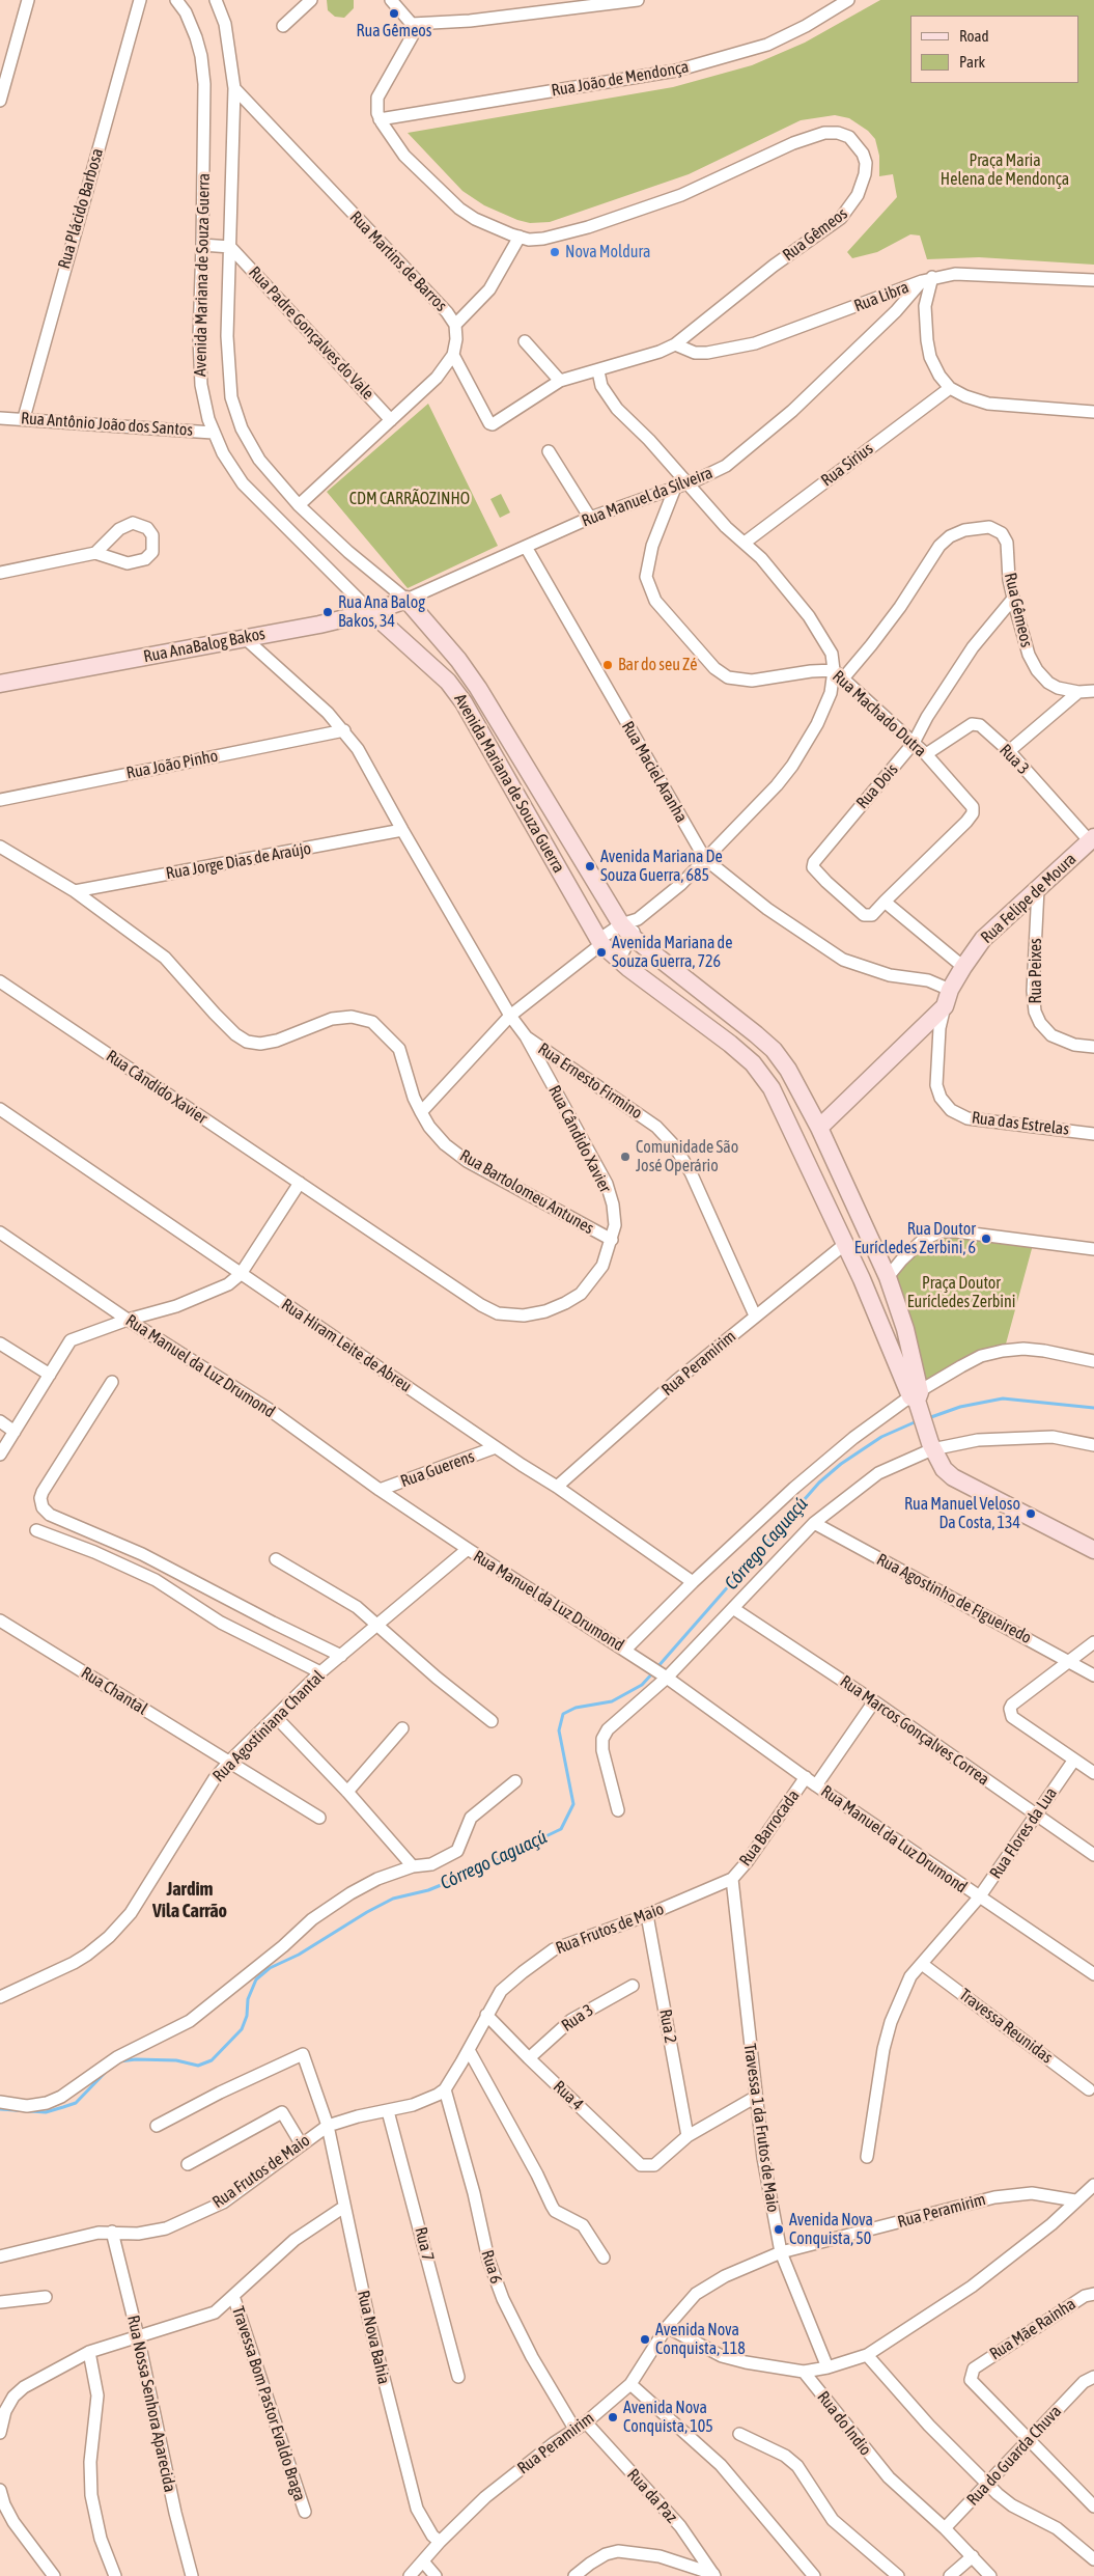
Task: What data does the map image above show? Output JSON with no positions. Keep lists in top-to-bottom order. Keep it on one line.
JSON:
{"streets":{"main road":["Avenida Mariana de Souza Guerra","Rua AnaBalog Bakos","Rua Felipe de Moura","Rua das Estrelas"],"street":["Rua João de Mendonça","Rua Plácido Barbosa","Rua Gêmeos","Rua Martins de Barros","Rua Libra","Rua Padre Gonçalves do Vale","Rua Antônio João dos Santos","Rua Sirius","Rua Manuel da Silveira","Rua Machado Dutra","Rua 3","Rua João Pinho","Rua Maciel Aranha","Rua Dois","Rua Jorge Dias de Araújo","Rua Peixes","Rua Ernesto Firmino","Rua Cândido Xavier","Rua Bartolomeu Antunes","Rua Hiram Leite de Abreu","Rua Peramirim","Rua Manuel da Luz Drumond","Rua Guerens","Rua Agostinho de Figueiredo","Rua Chantal","Rua Agostiniana Chantal","Rua Marcos Gonçalves Correa","Rua Barrocada","Rua Flores da Lua","Rua Frutos de Maio","Rua 2","Travessa Reunidas","Rua 4","Travessa 1 da Frutos de Maio","Rua 7","Rua 6","Rua Mãe Rainha","Rua Nova Bahia","Rua Nossa Senhora Aparecida","Travessa Bom Pastor Evaldo Braga","Rua do Indio","Rua do Guarda Chuva","Rua da Paz"]},"crossings":[["Rua João de Mendonça","Rua Gêmeos"],["Rua Plácido Barbosa","Rua Antônio João dos Santos"],["Rua Gêmeos","Rua Libra"],["Rua Gêmeos","Rua Machado Dutra"],["Rua Gêmeos","Rua Dois"],["Rua Martins de Barros","Avenida Mariana de Souza Guerra"],["Avenida Mariana de Souza Guerra","Rua Padre Gonçalves do Vale"],["Avenida Mariana de Souza Guerra","Rua Antônio João dos Santos"],["Avenida Mariana de Souza Guerra","Rua Manuel da Silveira"],["Avenida Mariana de Souza Guerra","Rua AnaBalog Bakos"],["Avenida Mariana de Souza Guerra","Rua Peramirim"],["Rua Libra","Rua Manuel da Silveira"],["Rua Manuel da Silveira","Rua AnaBalog Bakos"],["Rua Manuel da Silveira","Rua Machado Dutra"],["Rua Manuel da Silveira","Rua Maciel Aranha"],["Rua AnaBalog Bakos","Rua Cândido Xavier"],["Rua Machado Dutra","Rua 3"],["Rua Machado Dutra","Rua Dois"],["Rua 3","Rua Felipe de Moura"],["Rua 3","Rua 4"],["Rua João Pinho","Rua Cândido Xavier"],["Rua Maciel Aranha","Rua Felipe de Moura"],["Rua Maciel Aranha","Rua das Estrelas"],["Rua Jorge Dias de Araújo","Rua Cândido Xavier"],["Rua Jorge Dias de Araújo","Rua Bartolomeu Antunes"],["Rua Felipe de Moura","Rua Peixes"],["Rua Felipe de Moura","Rua das Estrelas"],["Rua Ernesto Firmino","Rua Cândido Xavier"],["Rua Ernesto Firmino","Rua Peramirim"],["Rua Cândido Xavier","Rua Bartolomeu Antunes"],["Rua Hiram Leite de Abreu","Rua Peramirim"],["Rua Hiram Leite de Abreu","Rua Guerens"],["Rua Peramirim","Travessa 1 da Frutos de Maio"],["Rua Peramirim","Rua 6"],["Rua Peramirim","Rua Nova Bahia"],["Rua Peramirim","Rua da Paz"],["Rua Manuel da Luz Drumond","Rua Guerens"],["Rua Manuel da Luz Drumond","Rua Agostiniana Chantal"],["Rua Manuel da Luz Drumond","Rua Barrocada"],["Rua Manuel da Luz Drumond","Rua Flores da Lua"],["Rua Chantal","Rua Agostiniana Chantal"],["Rua Marcos Gonçalves Correa","Rua Flores da Lua"],["Rua Barrocada","Rua Frutos de Maio"],["Rua Barrocada","Travessa 1 da Frutos de Maio"],["Rua Flores da Lua","Travessa Reunidas"],["Rua Frutos de Maio","Rua 2"],["Rua Frutos de Maio","Rua 4"],["Rua Frutos de Maio","Travessa 1 da Frutos de Maio"],["Rua Frutos de Maio","Rua 7"],["Rua Frutos de Maio","Rua 6"],["Rua Frutos de Maio","Rua Nova Bahia"],["Rua Frutos de Maio","Rua Nossa Senhora Aparecida"],["Rua 2","Rua 4"],["Rua Mãe Rainha","Rua do Guarda Chuva"],["Rua do Indio","Rua do Guarda Chuva"]],"districts":["Jardim Vila Carrão"],"water":["Córrego Caguaçú"],"parks":["Praça Maria Helena de Mendonça","CDM CARRÃOZINHO","Praça Doutor Eurícledes Zerbini"],"places":["Rua Gêmeos","Nova Moldura","Rua Ana Balog Bakos, 34","Bar do seu Zé","Avenida Mariana De Souza Guerra, 685","Avenida Mariana de Souza Guerra, 726","Comunidade São José Operário","Rua Doutor Eurícledes Zerbini, 6","Rua Manuel Veloso Da Costa, 134","Avenida Nova Conquista, 50","Avenida Nova Conquista, 118","Avenida Nova Conquista, 105"],"legend":["Road","Park"]}
